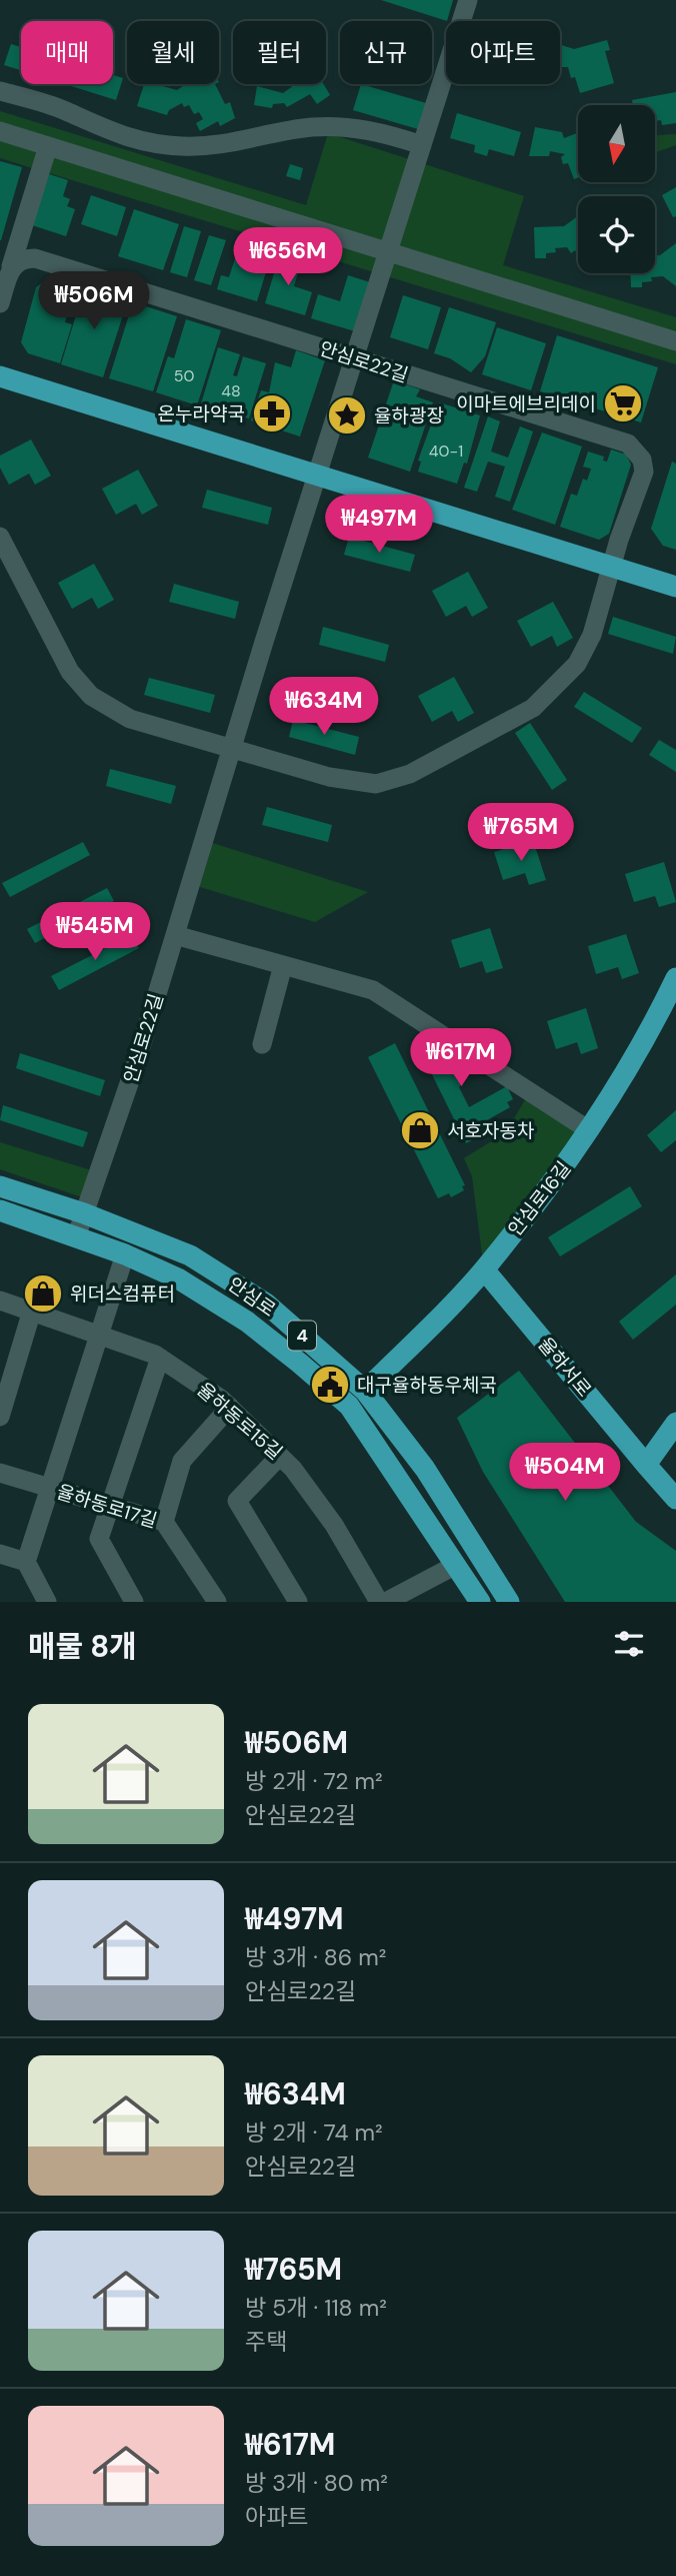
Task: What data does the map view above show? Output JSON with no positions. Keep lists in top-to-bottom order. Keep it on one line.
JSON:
{"streets":{"main road":["안심로16길","안심로","4","율하서로"],"street":["안심로22길","율하동로15길","율하동로17길"]},"crossings":[["안심로22길","안심로"],["안심로16길","안심로"],["안심로16길","율하서로"]],"places":{"supermarket":["이마트에브리데이"],"pharmacy":["온누라약국"],"place":["율하광장"],"shop":["서호자동차","위더스컴퓨터"],"public building":["대구율하동우체국"]},"house_numbers":["50","48","40-1"],"north":"bottom","page":{"chip":["매매","월세","필터","신규","아파트"],"price":["₩656M","₩506M","₩497M","₩634M","₩765M","₩545M","₩617M","₩504M"],"heading":"매물 8개","list":[{"name":"₩506M","note":"방 2개 · 72 m² · 안심로22길"},{"name":"₩497M","note":"방 3개 · 86 m² · 안심로22길"},{"name":"₩634M","note":"방 2개 · 74 m² · 안심로22길"},{"name":"₩765M","note":"방 5개 · 118 m² · 주택"},{"name":"₩617M","note":"방 3개 · 80 m² · 아파트"}]}}
